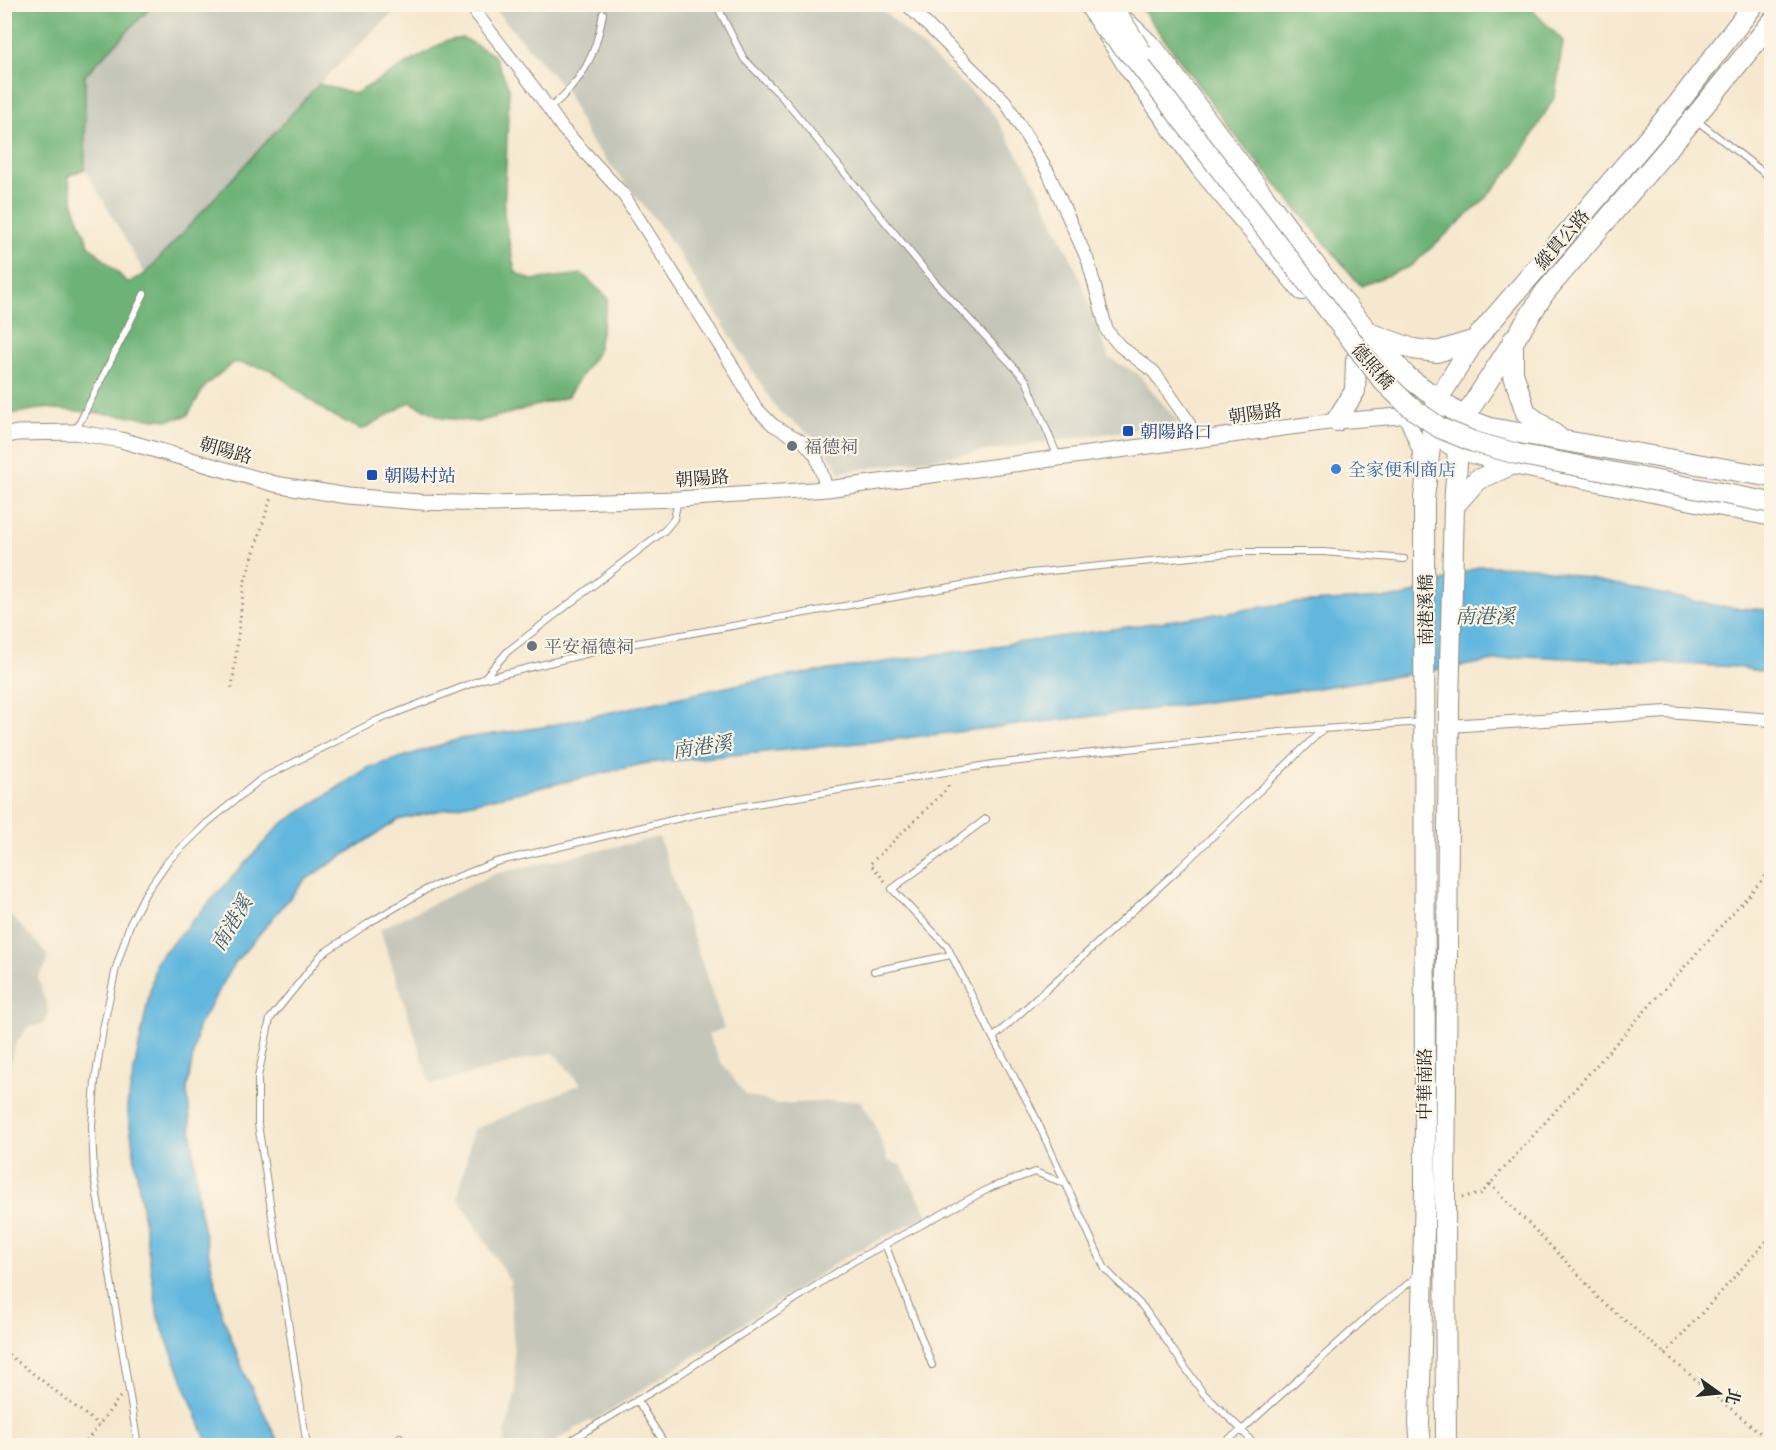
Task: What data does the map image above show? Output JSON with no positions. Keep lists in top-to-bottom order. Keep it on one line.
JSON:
{"streets":{"main road":["縱貫公路","德照橋","南港溪橋","中華南路"],"street":["朝陽路"]},"crossings":[["縱貫公路","南港溪橋"],["南港溪橋","中華南路"]],"water":["南港溪"],"places":{"transit":["朝陽路口","朝陽村站"],"other":["福德祠","全家便利商店","平安福德祠"]},"north":"right"}
